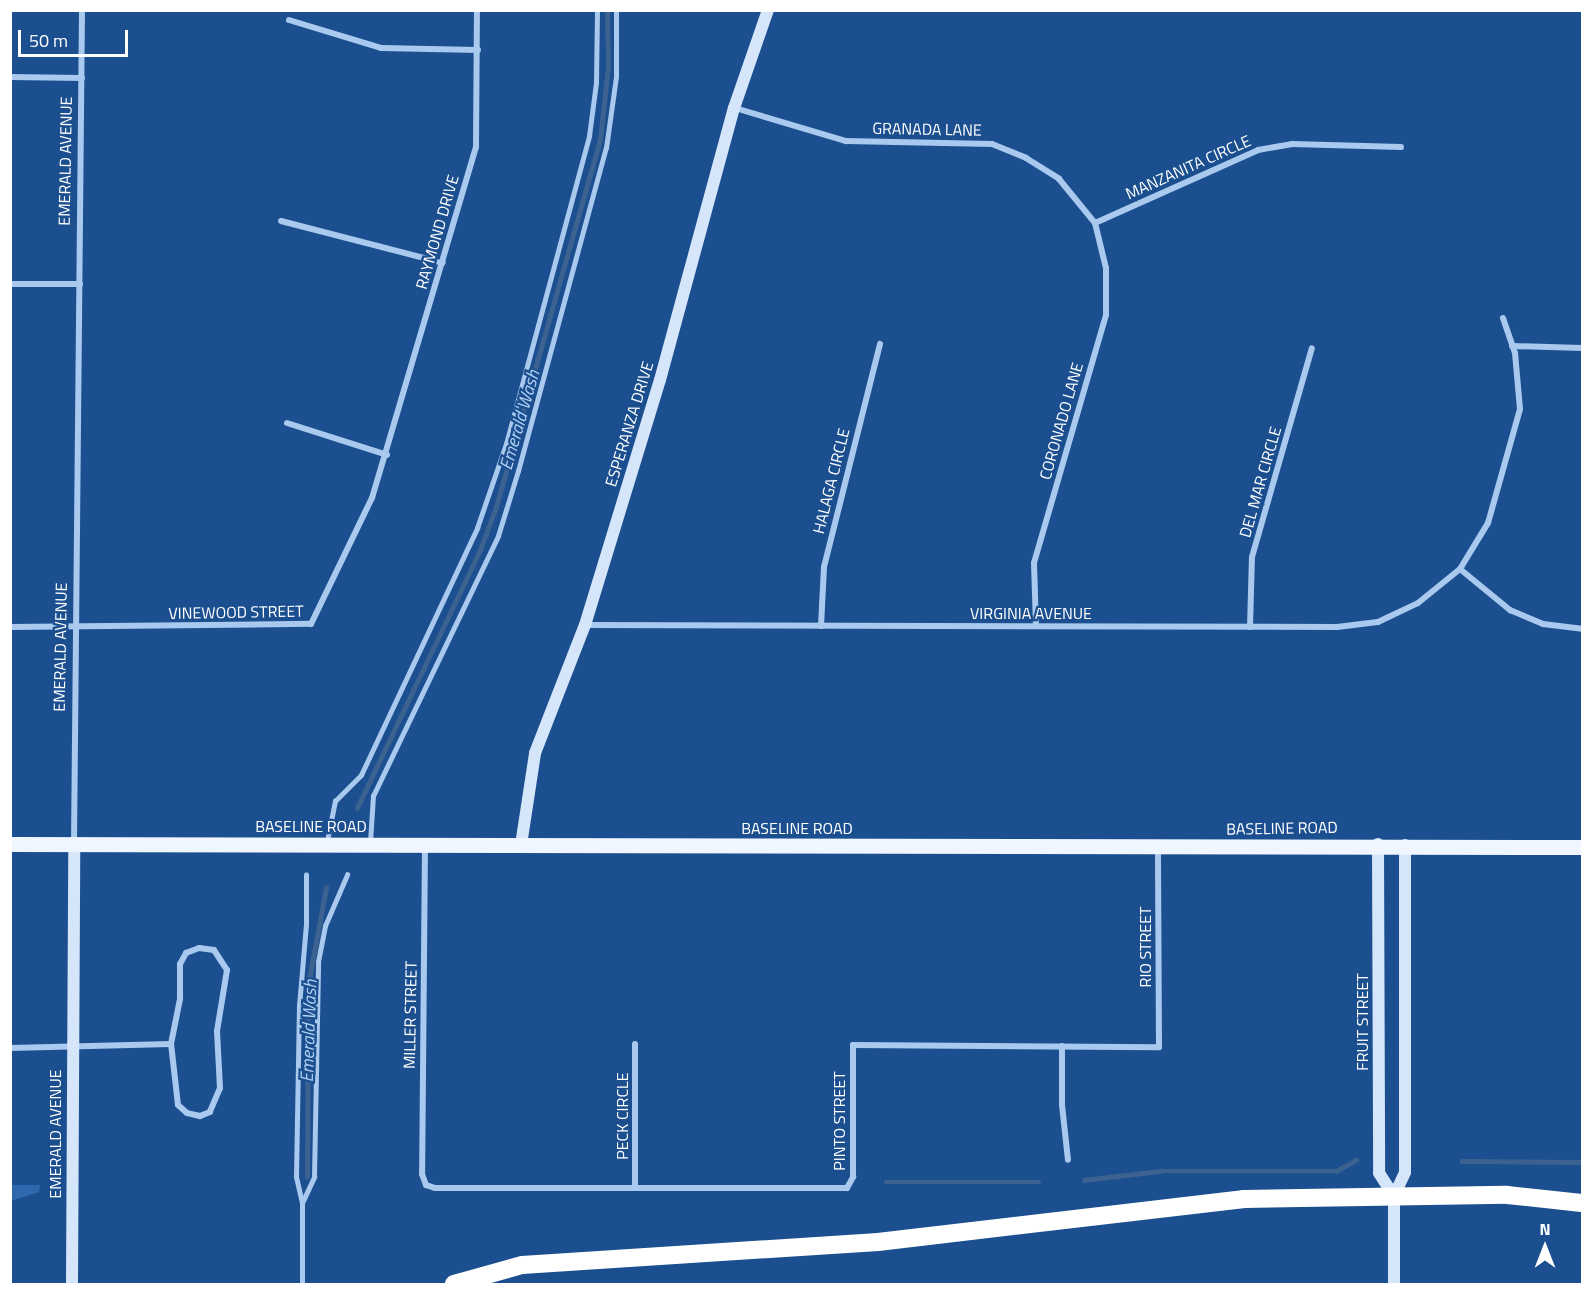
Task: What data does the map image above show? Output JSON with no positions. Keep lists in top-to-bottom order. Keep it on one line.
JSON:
{"streets":{"main road":["EMERALD AVENUE","ESPERANZA DRIVE","BASELINE ROAD","FRUIT STREET"],"street":["GRANADA LANE","MANZANITA CIRCLE","RAYMOND DRIVE","CORONADO LANE","HALAGA CIRCLE","DEL MAR CIRCLE","VINEWOOD STREET","VIRGINIA AVENUE","RIO STREET","MILLER STREET","PECK CIRCLE","PINTO STREET"]},"crossings":[["GRANADA LANE","MANZANITA CIRCLE"],["GRANADA LANE","CORONADO LANE"],["GRANADA LANE","ESPERANZA DRIVE"],["EMERALD AVENUE","VINEWOOD STREET"],["EMERALD AVENUE","BASELINE ROAD"],["MANZANITA CIRCLE","CORONADO LANE"],["RAYMOND DRIVE","VINEWOOD STREET"],["CORONADO LANE","VIRGINIA AVENUE"],["ESPERANZA DRIVE","VIRGINIA AVENUE"],["ESPERANZA DRIVE","BASELINE ROAD"],["HALAGA CIRCLE","VIRGINIA AVENUE"],["DEL MAR CIRCLE","VIRGINIA AVENUE"],["BASELINE ROAD","RIO STREET"],["BASELINE ROAD","MILLER STREET"],["BASELINE ROAD","FRUIT STREET"],["RIO STREET","PINTO STREET"],["MILLER STREET","PINTO STREET"],["PECK CIRCLE","PINTO STREET"]],"water":["Emerald Wash"],"scale_bar":"50 m","north":"top"}
